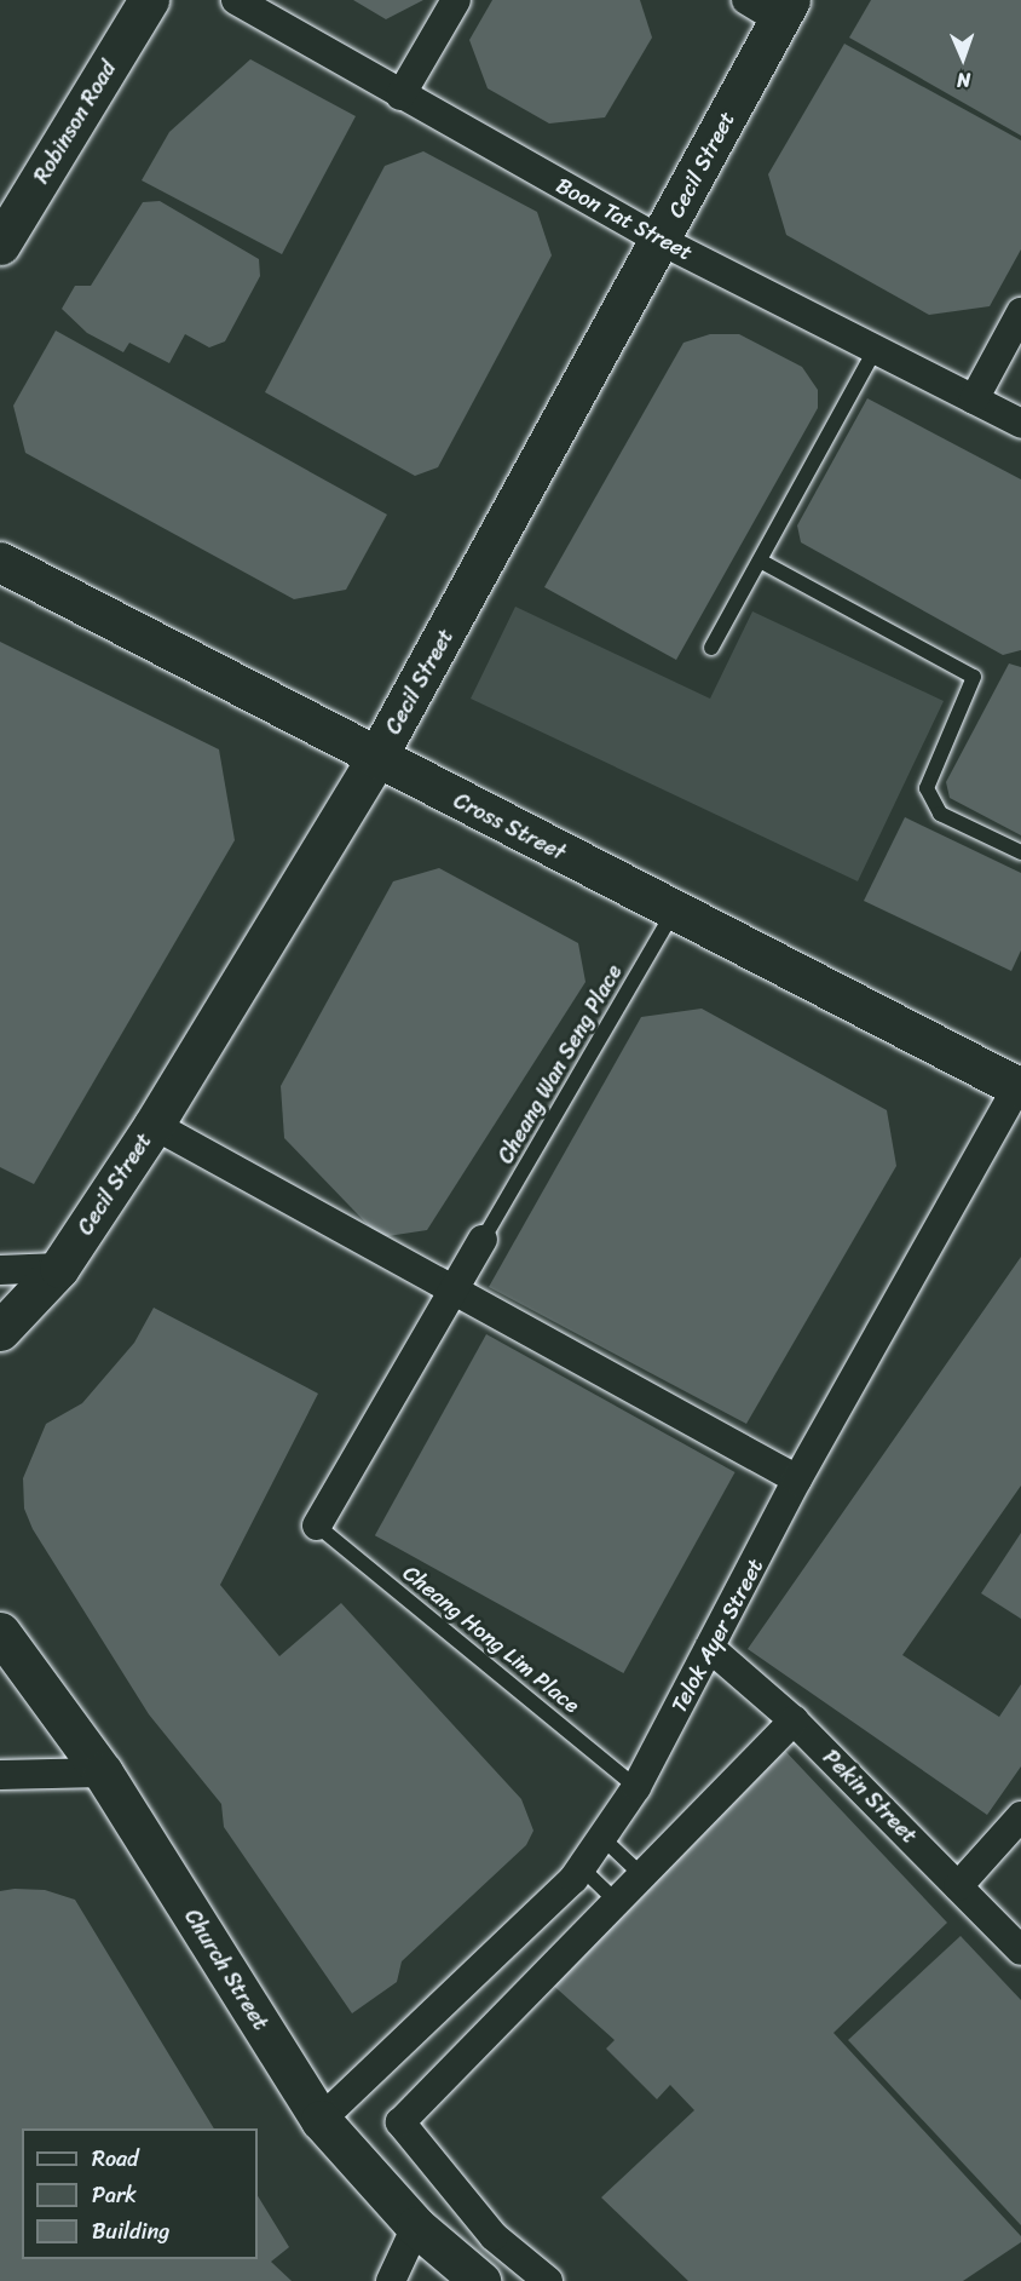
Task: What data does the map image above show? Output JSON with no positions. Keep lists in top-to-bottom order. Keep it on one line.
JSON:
{"streets":{"main road":["Robinson Road","Cecil Street","Cross Street","Church Street"],"street":["Boon Tat Street","Telok Ayer Street","Pekin Street"],"lane":["Cheang Wan Seng Place","Cheang Hong Lim Place"]},"crossings":[["Cecil Street","Boon Tat Street"],["Cecil Street","Cross Street"],["Cross Street","Cheang Wan Seng Place"],["Cross Street","Telok Ayer Street"],["Telok Ayer Street","Cheang Hong Lim Place"],["Telok Ayer Street","Pekin Street"],["Telok Ayer Street","Church Street"]],"legend":["Road","Park","Building"],"north":"bottom"}
